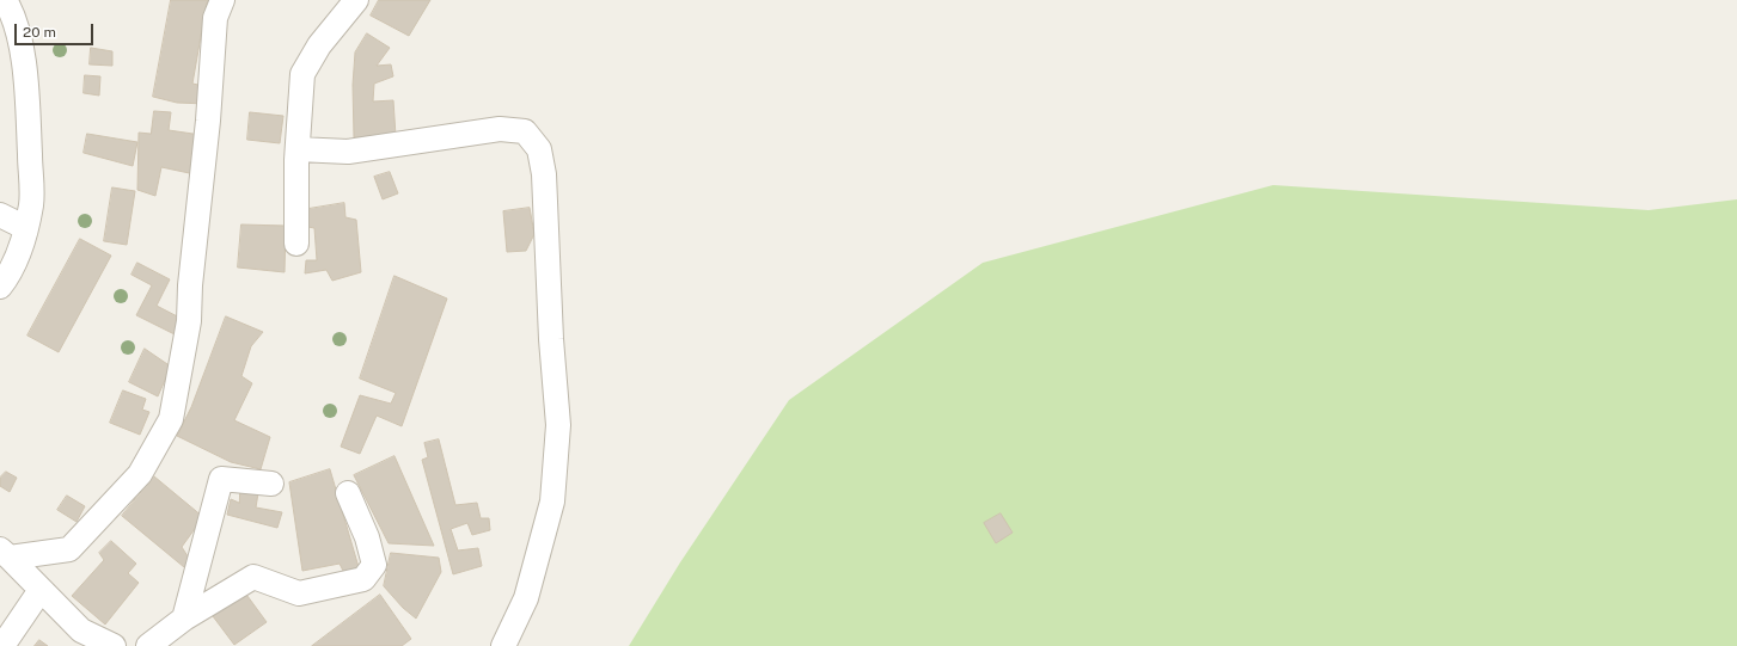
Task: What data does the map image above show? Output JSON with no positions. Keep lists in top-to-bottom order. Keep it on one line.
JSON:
{"scale_bar":"20 m"}
